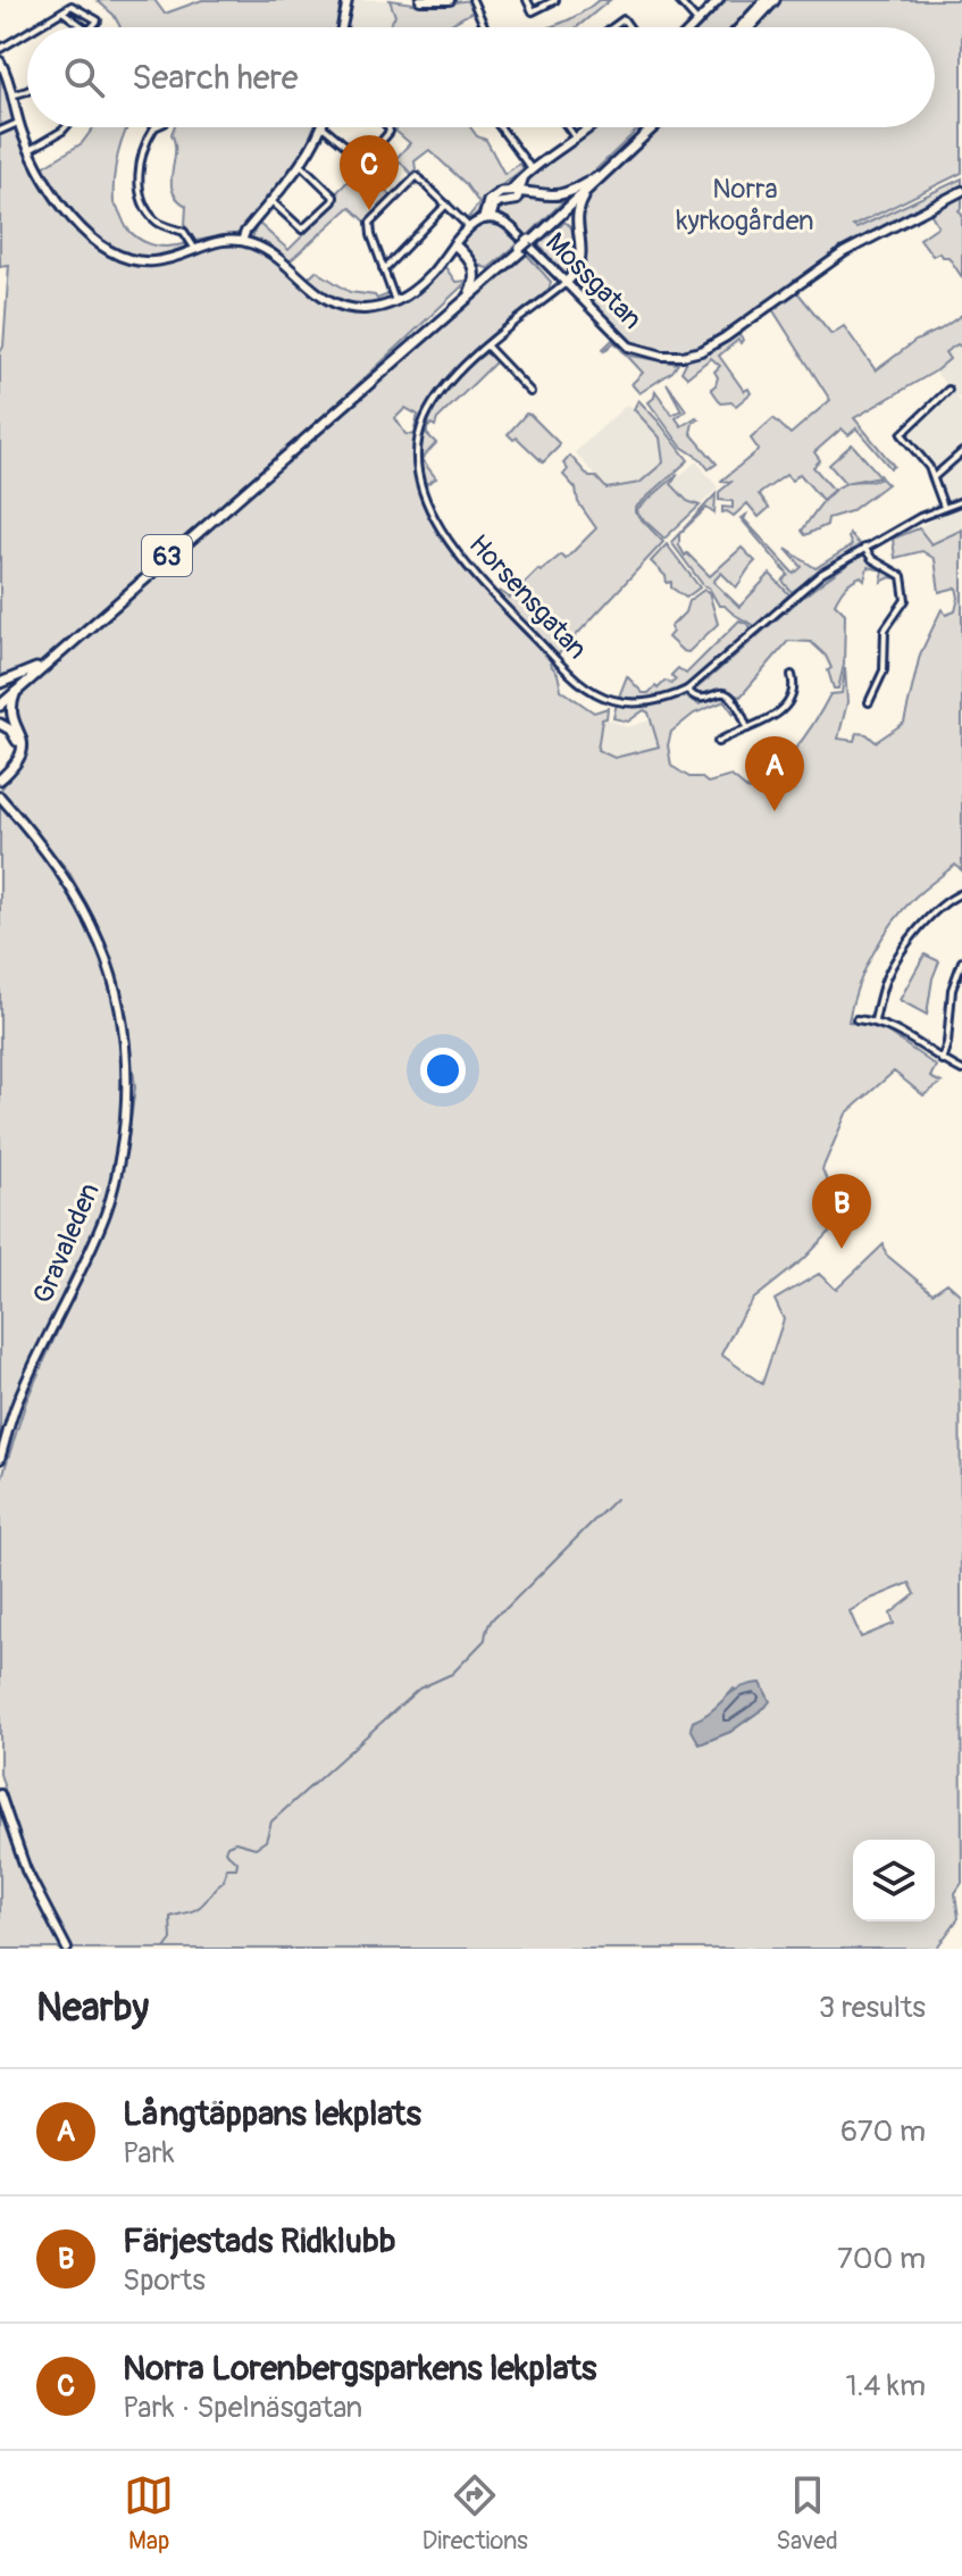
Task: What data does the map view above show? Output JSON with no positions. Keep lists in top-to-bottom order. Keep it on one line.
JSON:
{"streets":{"main road":["63"],"street":["Mossgatan","Horsensgatan","Gravaleden"]},"crossings":[["Mossgatan","Horsensgatan"]],"parks":["Norra kyrkogården"],"page":{"search":"Search here","pins":["C","A","B"],"heading":["Nearby","3 results"],"list":[{"mark":"A","name":"Långtäppans lekplats","note":"Park","value":"670 m"},{"mark":"B","name":"Färjestads Ridklubb","note":"Sports","value":"700 m"},{"mark":"C","name":"Norra Lorenbergsparkens lekplats","note":"Park · Spelnäsgatan","value":"1.4 km"}],"nav":["Map","Directions","Saved"]}}
